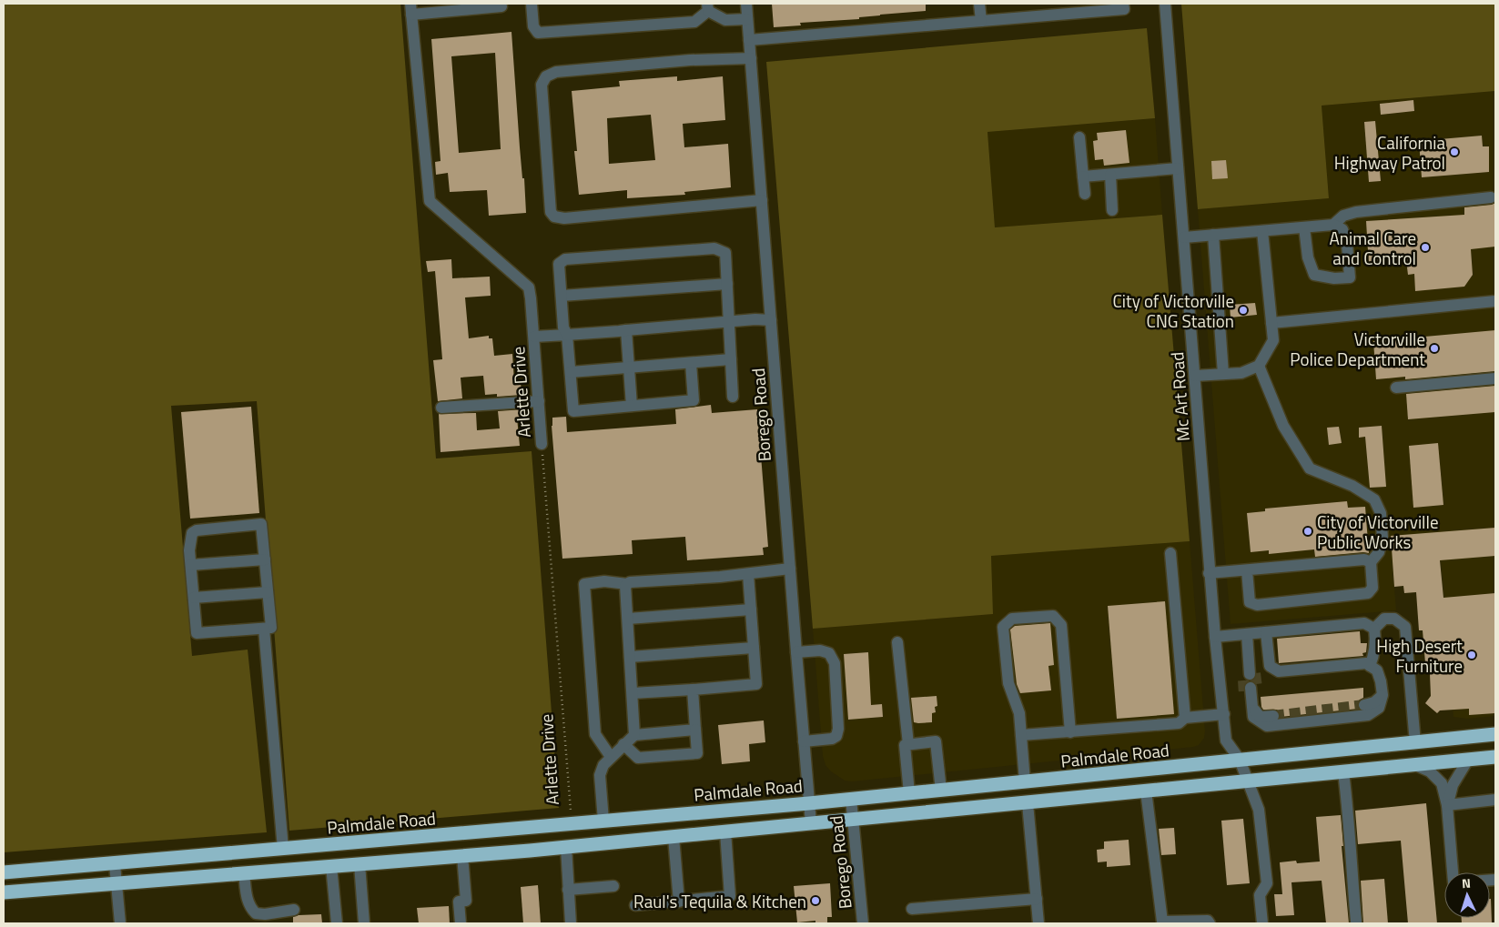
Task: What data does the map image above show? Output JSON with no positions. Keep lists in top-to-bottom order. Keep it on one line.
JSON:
{"streets":{"highway":["Palmdale Road"],"street":["Arlette Drive","Mc Art Road","Borego Road"]},"crossings":[["Arlette Drive","Palmdale Road"],["Mc Art Road","Palmdale Road"],["Borego Road","Palmdale Road"]],"places":["California Highway Patrol","Animal Care and Control","City of Victorville CNG Station","Victorville Police Department","City of Victorville Public Works","High Desert Furniture","Raul's Tequila & Kitchen"],"north":"top"}
